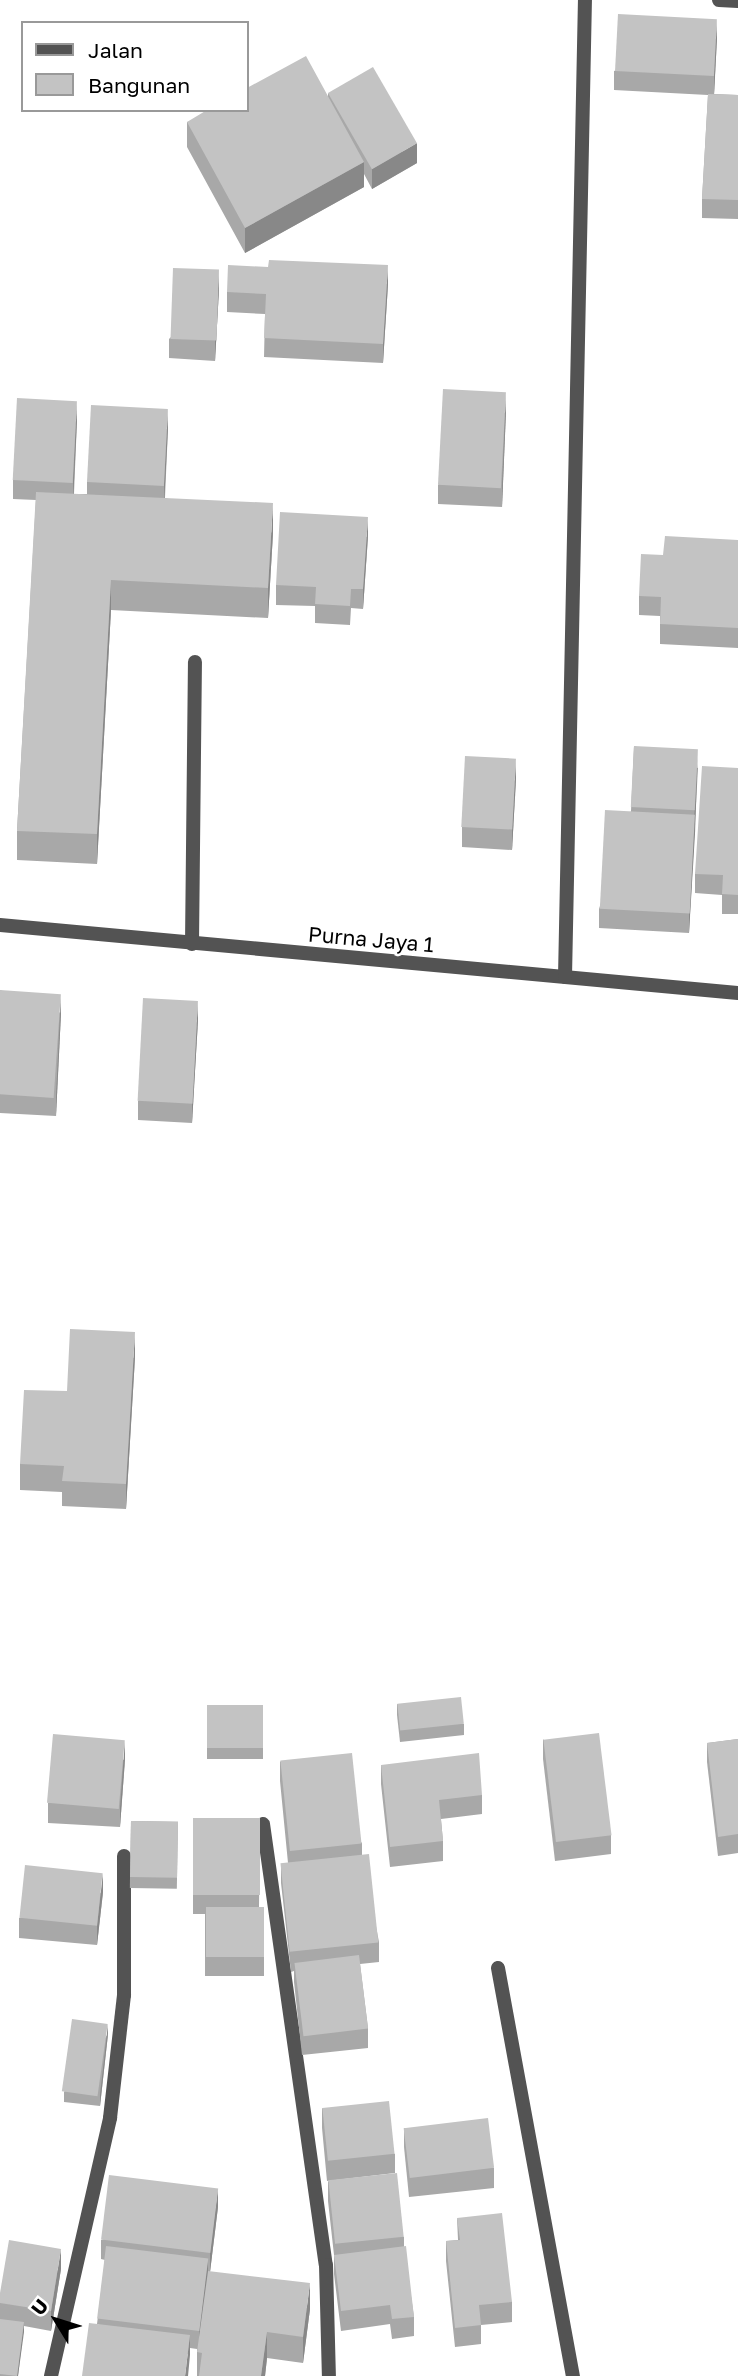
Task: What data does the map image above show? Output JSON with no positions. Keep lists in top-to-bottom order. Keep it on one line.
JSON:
{"streets":{"street":["Purna Jaya 1"]},"legend":["Jalan","Bangunan"],"north":"top left"}
